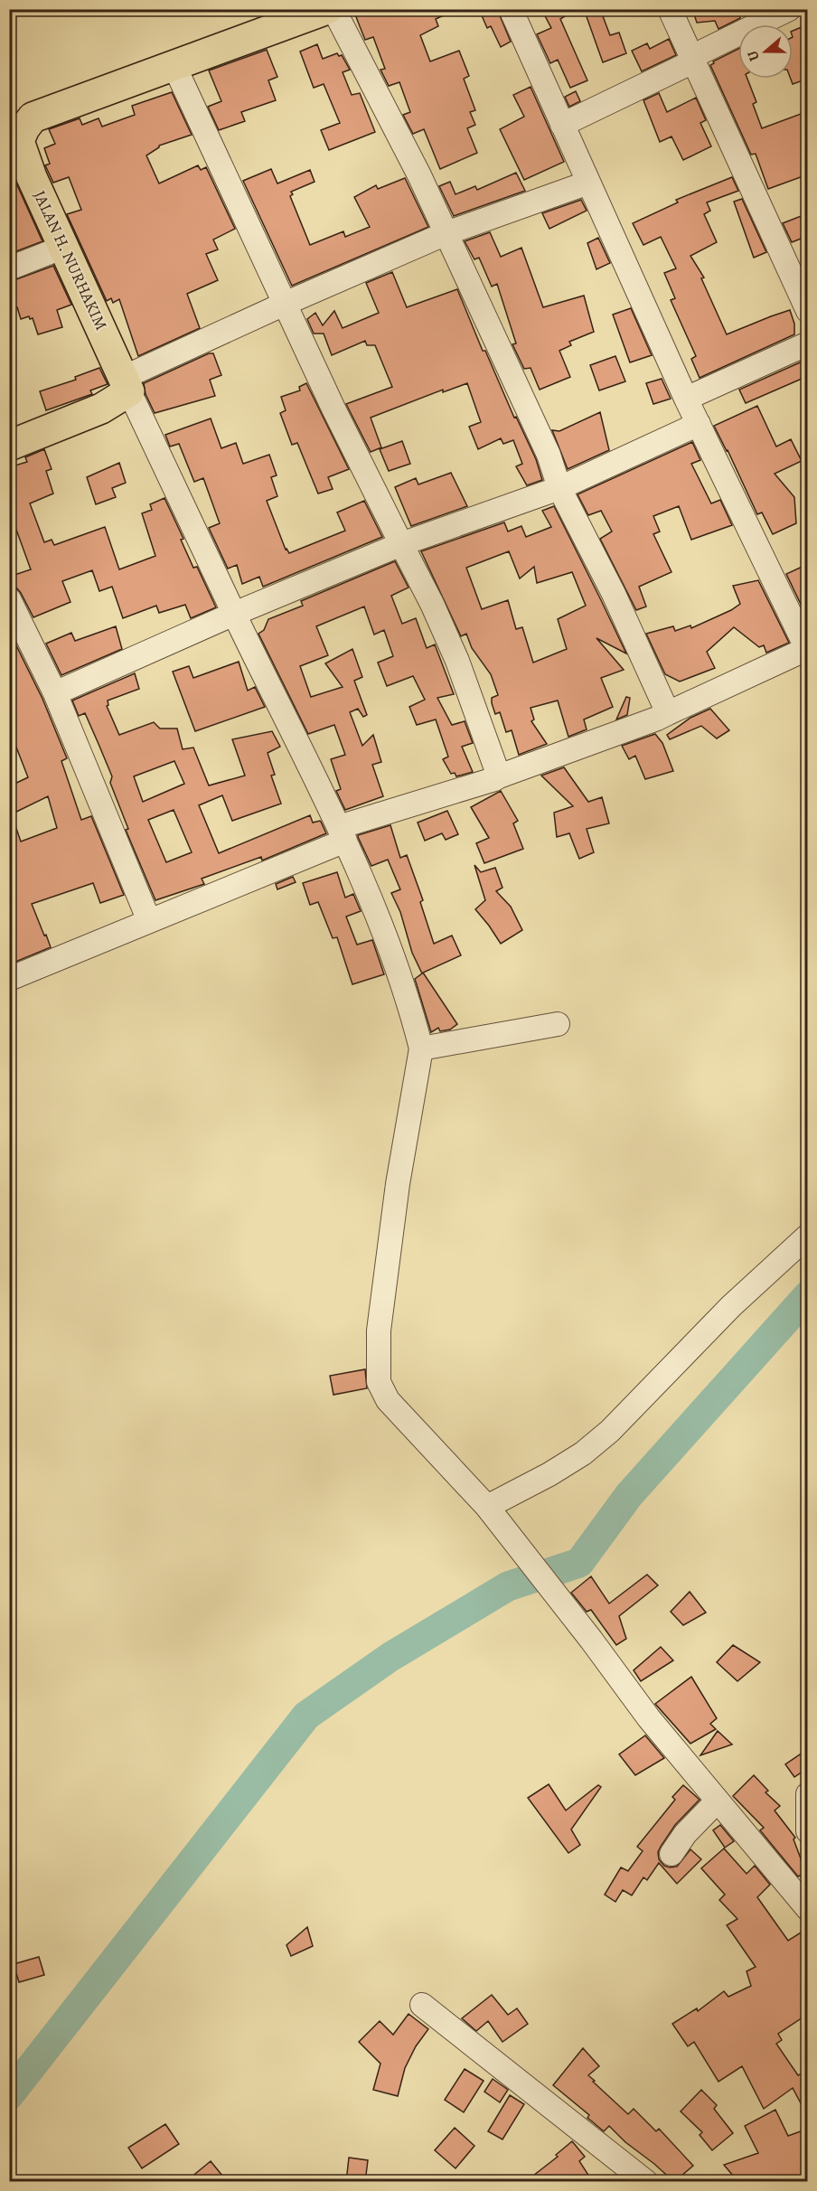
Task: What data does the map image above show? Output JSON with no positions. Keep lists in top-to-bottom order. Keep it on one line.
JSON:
{"streets":{"main road":["JALAN H. NURHAKIM"]},"north":"left"}
